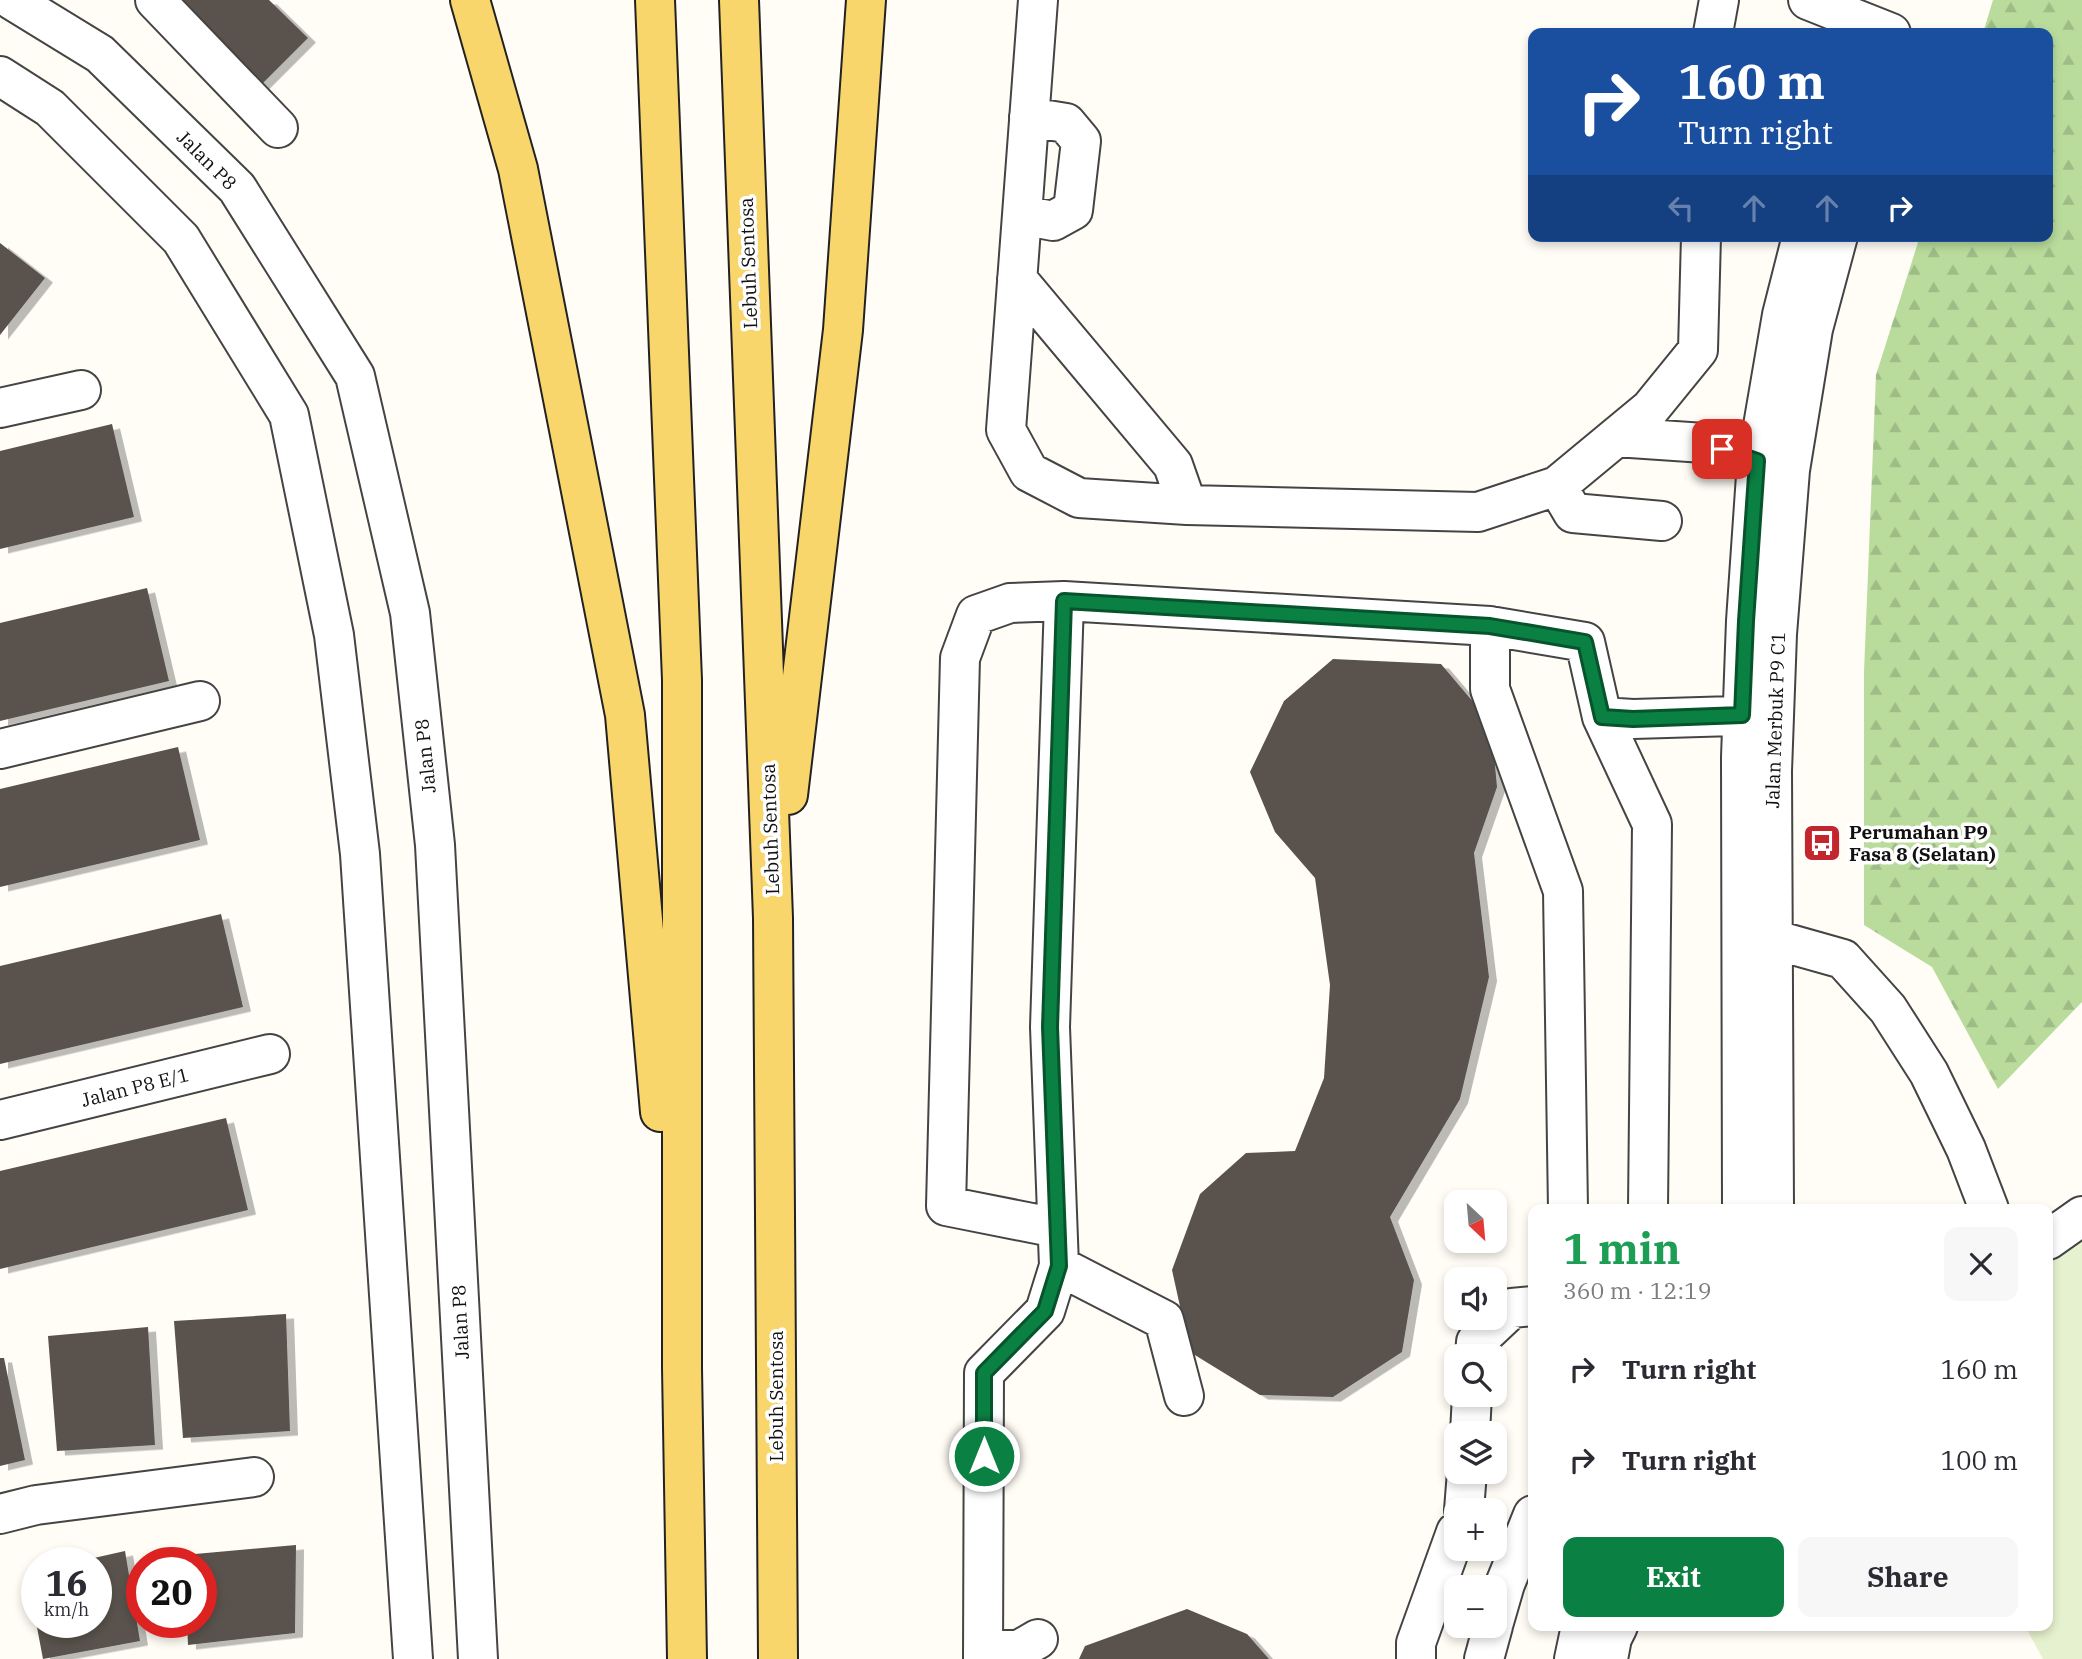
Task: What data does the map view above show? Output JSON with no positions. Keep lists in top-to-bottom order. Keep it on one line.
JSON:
{"streets":{"main road":["Lebuh Sentosa"],"street":["Jalan P8","Jalan Merbuk P9 C1","Jalan P8 E/1"]},"places":{"bus stop":["Perumahan P9 Fasa 8 (Selatan)"]},"north":"bottom right","page":{"turn":["160 m","Turn right"],"map_buttons":["+","−"],"heading":["1 min","360 m · 12:19"],"list":[{"name":"Turn right","value":"160 m"},{"name":"Turn right","value":"100 m"}],"buttons":["Exit","Share"],"speed":"16 km/h","limit":"20"}}
